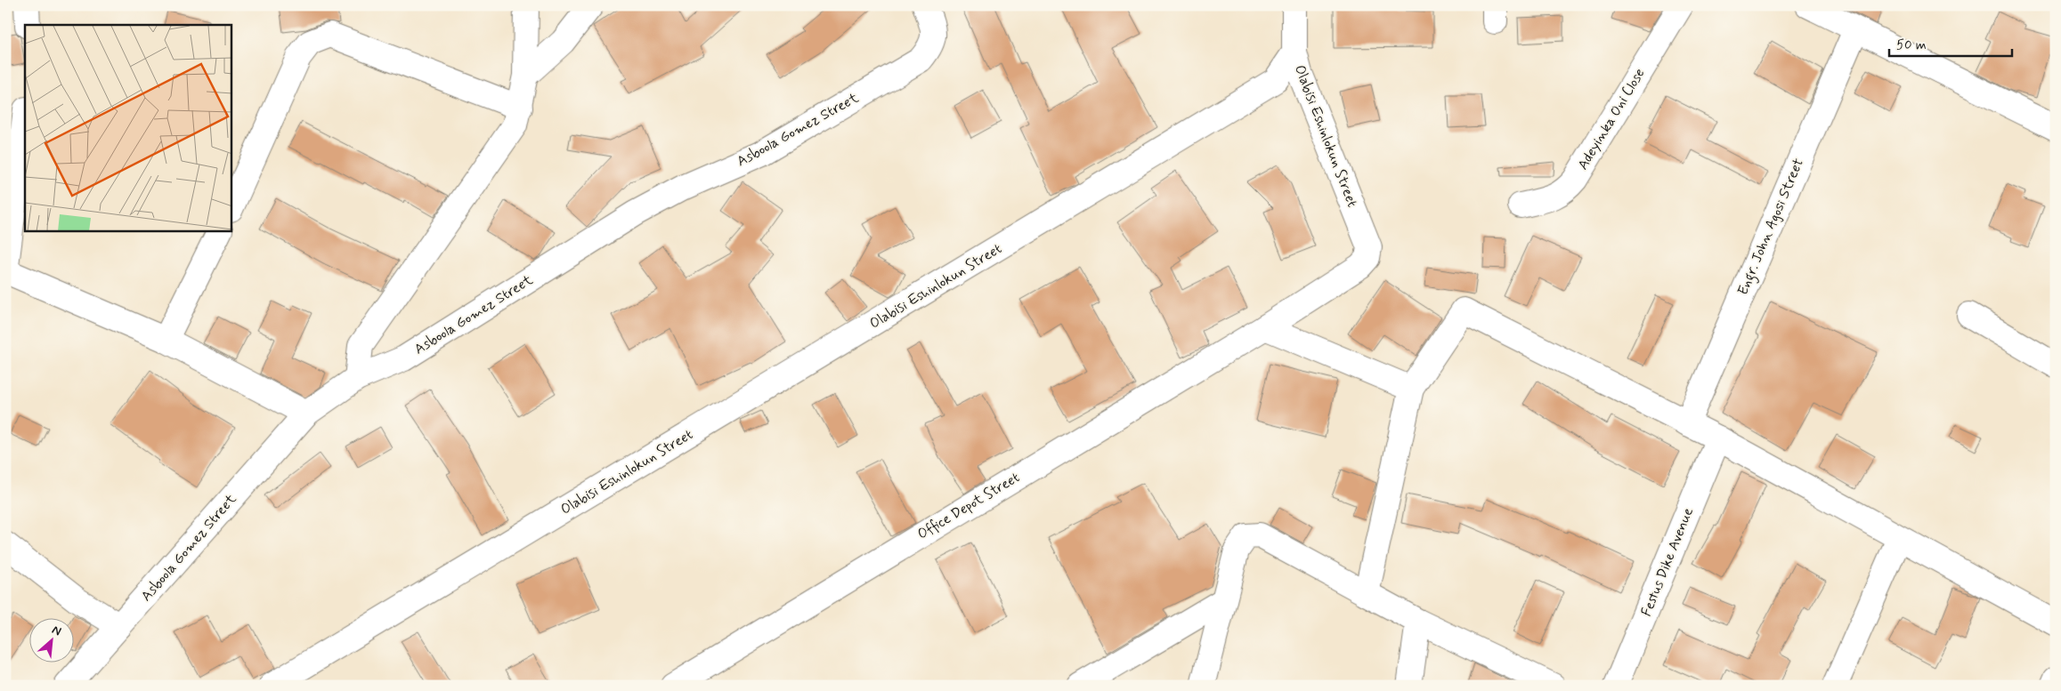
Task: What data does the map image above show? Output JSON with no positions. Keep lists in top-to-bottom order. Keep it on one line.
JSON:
{"streets":{"street":["Adeyinka Oni Close","Asboola Gomez Street","Olabisi Eshinlokun Street","Engr. John Agosi Street","Office Depot Street","Festus Dike Avenue"]},"crossings":[["Olabisi Eshinlokun Street","Office Depot Street"]],"scale_bar":"50 m","north":"top right"}
